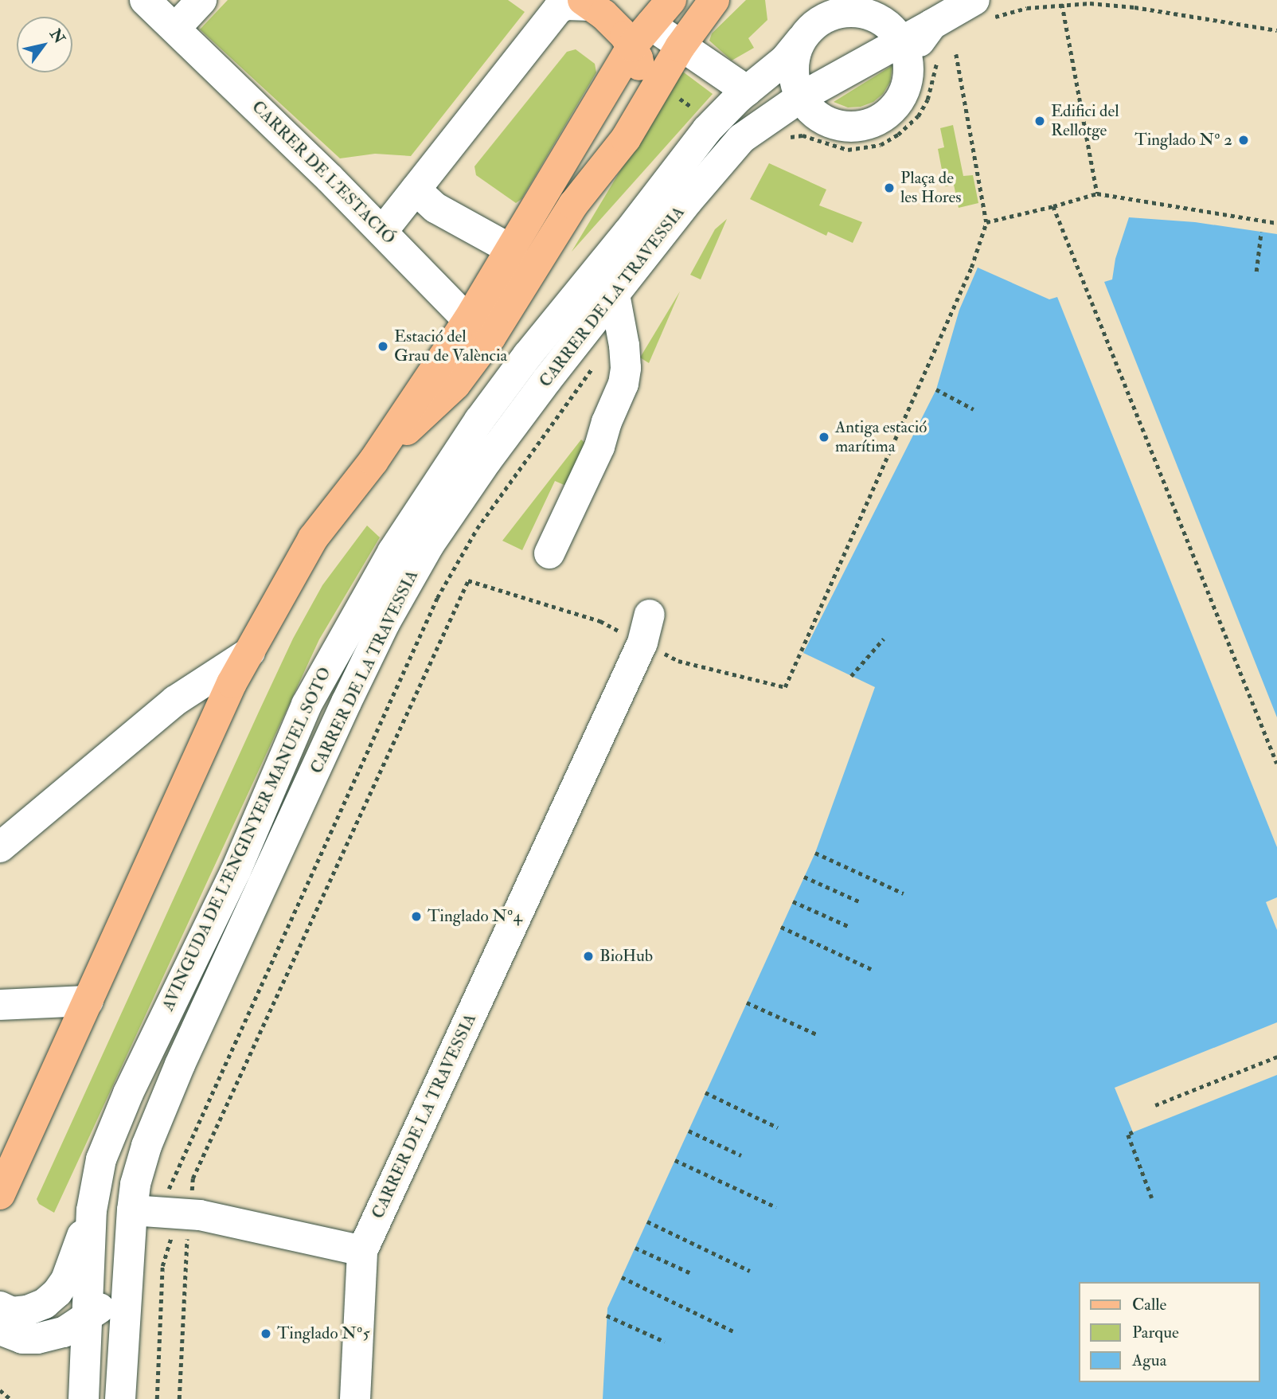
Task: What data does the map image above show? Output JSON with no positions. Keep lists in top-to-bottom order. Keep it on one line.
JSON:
{"streets":{"street":["CARRER DE L'ESTACIÓ","CARRER DE LA TRAVESSIA","AVINGUDA DE L'ENGINYER MANUEL SOTO"]},"crossings":[["CARRER DE LA TRAVESSIA","AVINGUDA DE L'ENGINYER MANUEL SOTO"]],"places":["Edifici del Rellotge","Tinglado Nº 2","Plaça de les Hores","Estació del Grau de València","Antiga estació marítima","Tinglado Nº4","BioHub","Tinglado Nº5"],"legend":["Calle","Parque","Agua"],"north":"top right"}
